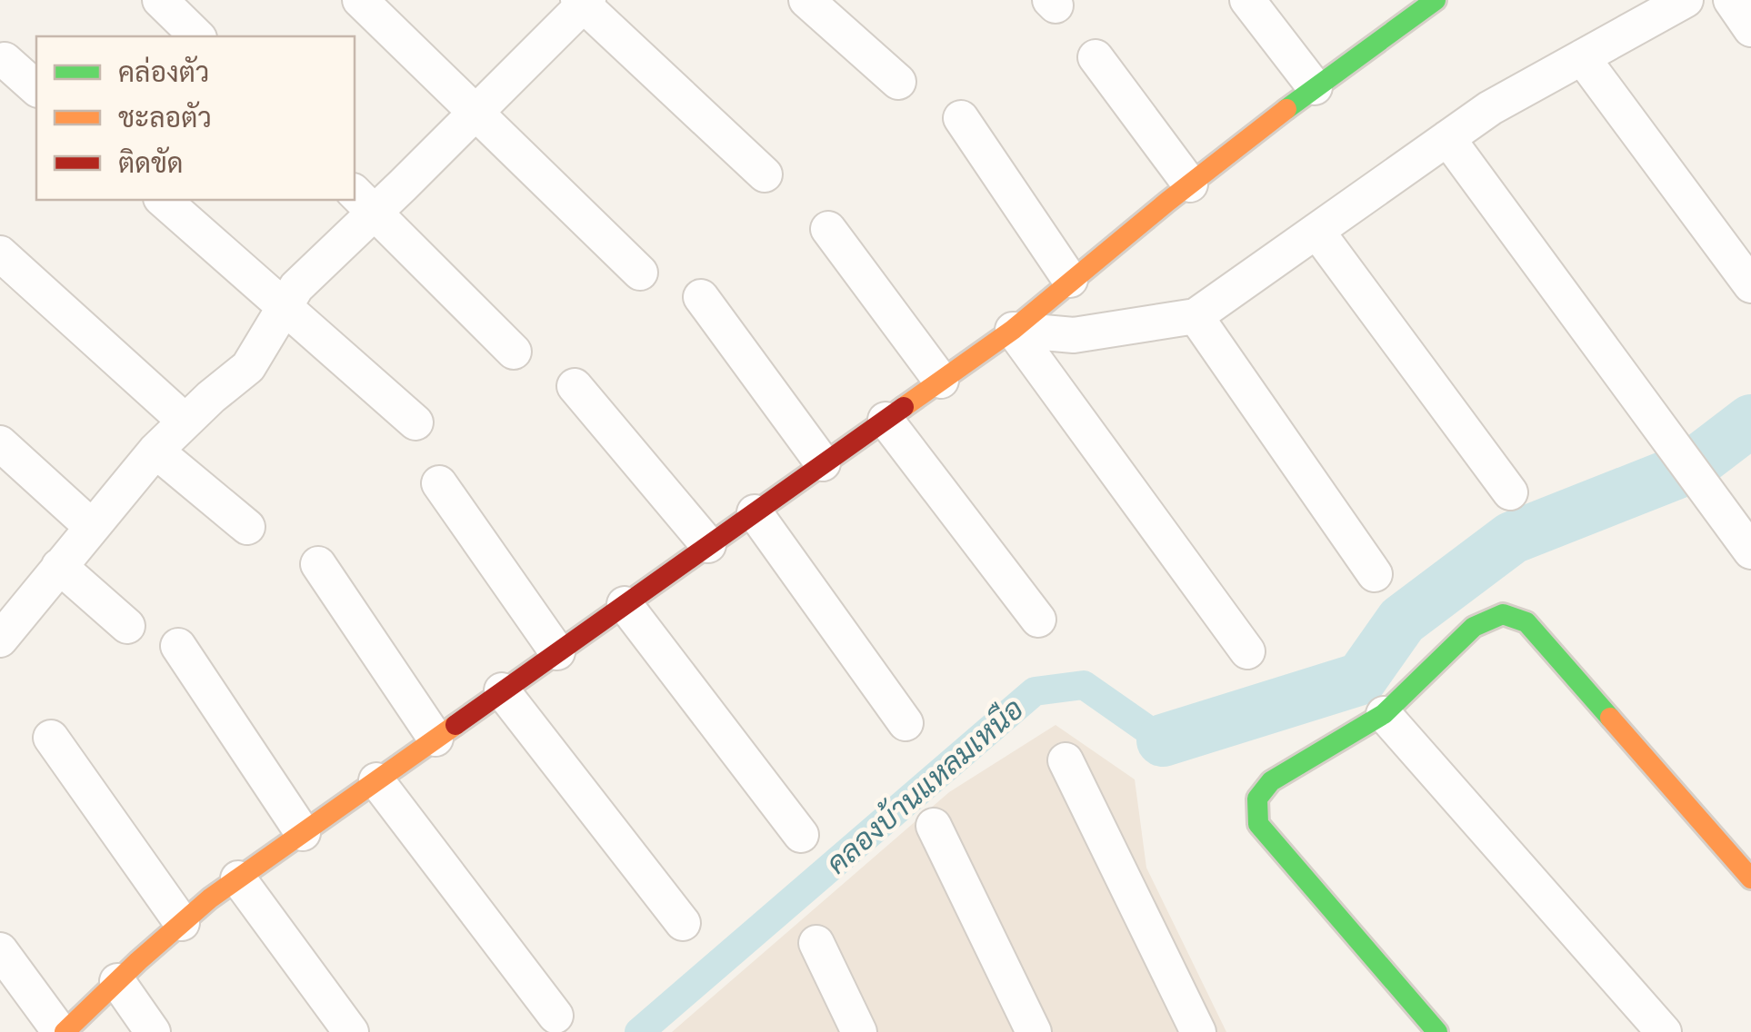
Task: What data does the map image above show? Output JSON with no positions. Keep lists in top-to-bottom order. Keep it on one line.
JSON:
{"water":["คลองบ้านแหลมเหนือ"],"legend":["คล่องตัว","ชะลอตัว","ติดขัด"]}
